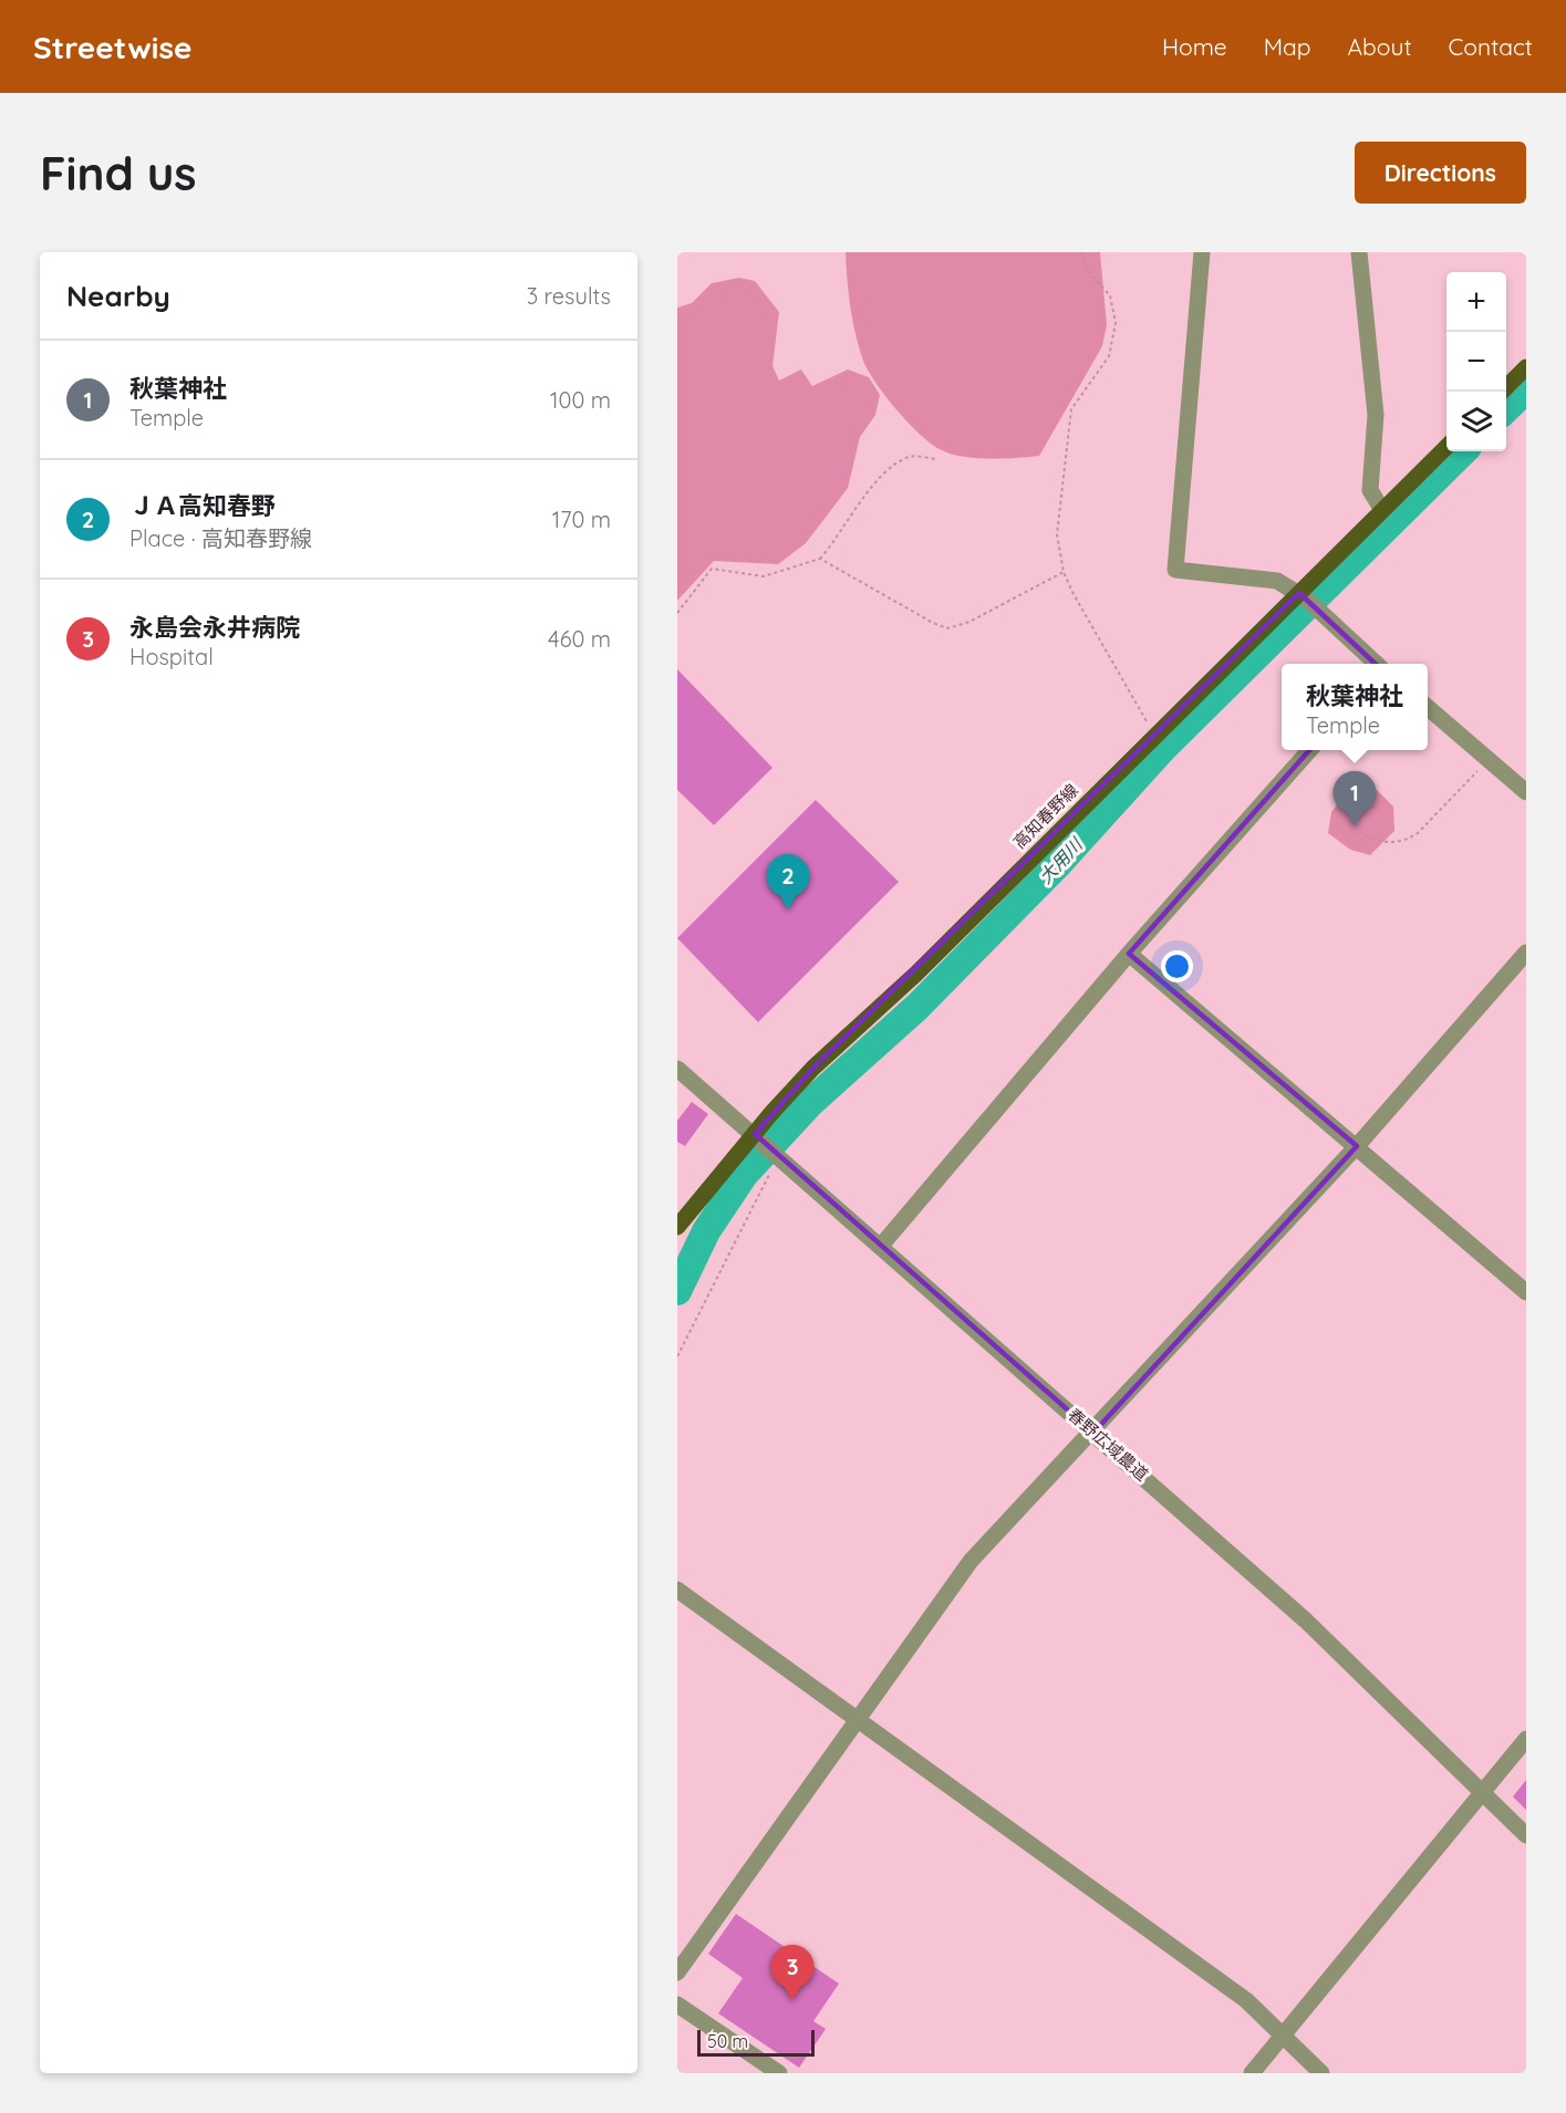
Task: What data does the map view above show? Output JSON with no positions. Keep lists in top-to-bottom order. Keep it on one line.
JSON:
{"streets":{"main road":["高知春野線"],"street":["春野広域農道"]},"crossings":[["高知春野線","春野広域農道"]],"water":["大用川"],"scale_bar":"50 m","page":{"header":"Streetwise","nav":["Home","Map","About","Contact"],"buttons":"Directions","title":"Find us","heading":["Nearby","3 results"],"map_buttons":["+","−"],"list":[{"mark":"1","name":"秋葉神社","note":"Temple","value":"100 m"},{"mark":"2","name":"ＪＡ高知春野","note":"Place · 高知春野線","value":"170 m"},{"mark":"3","name":"永島会永井病院","note":"Hospital","value":"460 m"}],"popup":["秋葉神社","Temple"],"pins":["1","2","3"],"scale":"50 m"}}
